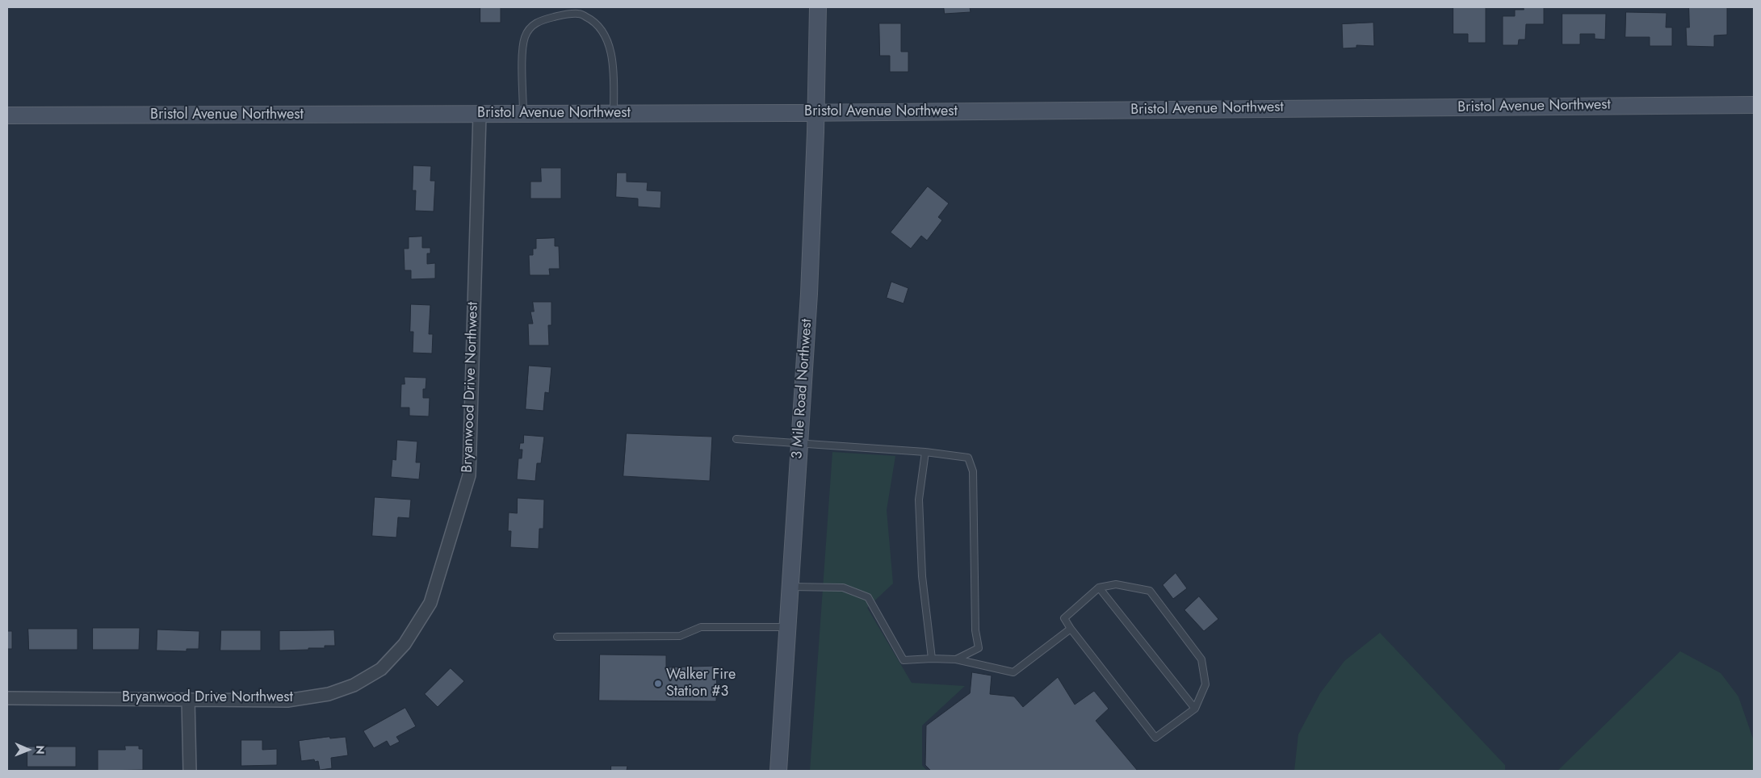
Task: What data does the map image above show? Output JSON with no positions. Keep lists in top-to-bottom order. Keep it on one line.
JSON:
{"streets":{"street":["Bristol Avenue Northwest","Bryanwood Drive Northwest","3 Mile Road Northwest"]},"crossings":[["Bristol Avenue Northwest","Bryanwood Drive Northwest"],["Bristol Avenue Northwest","3 Mile Road Northwest"]],"places":["Walker Fire Station #3"],"north":"right"}
